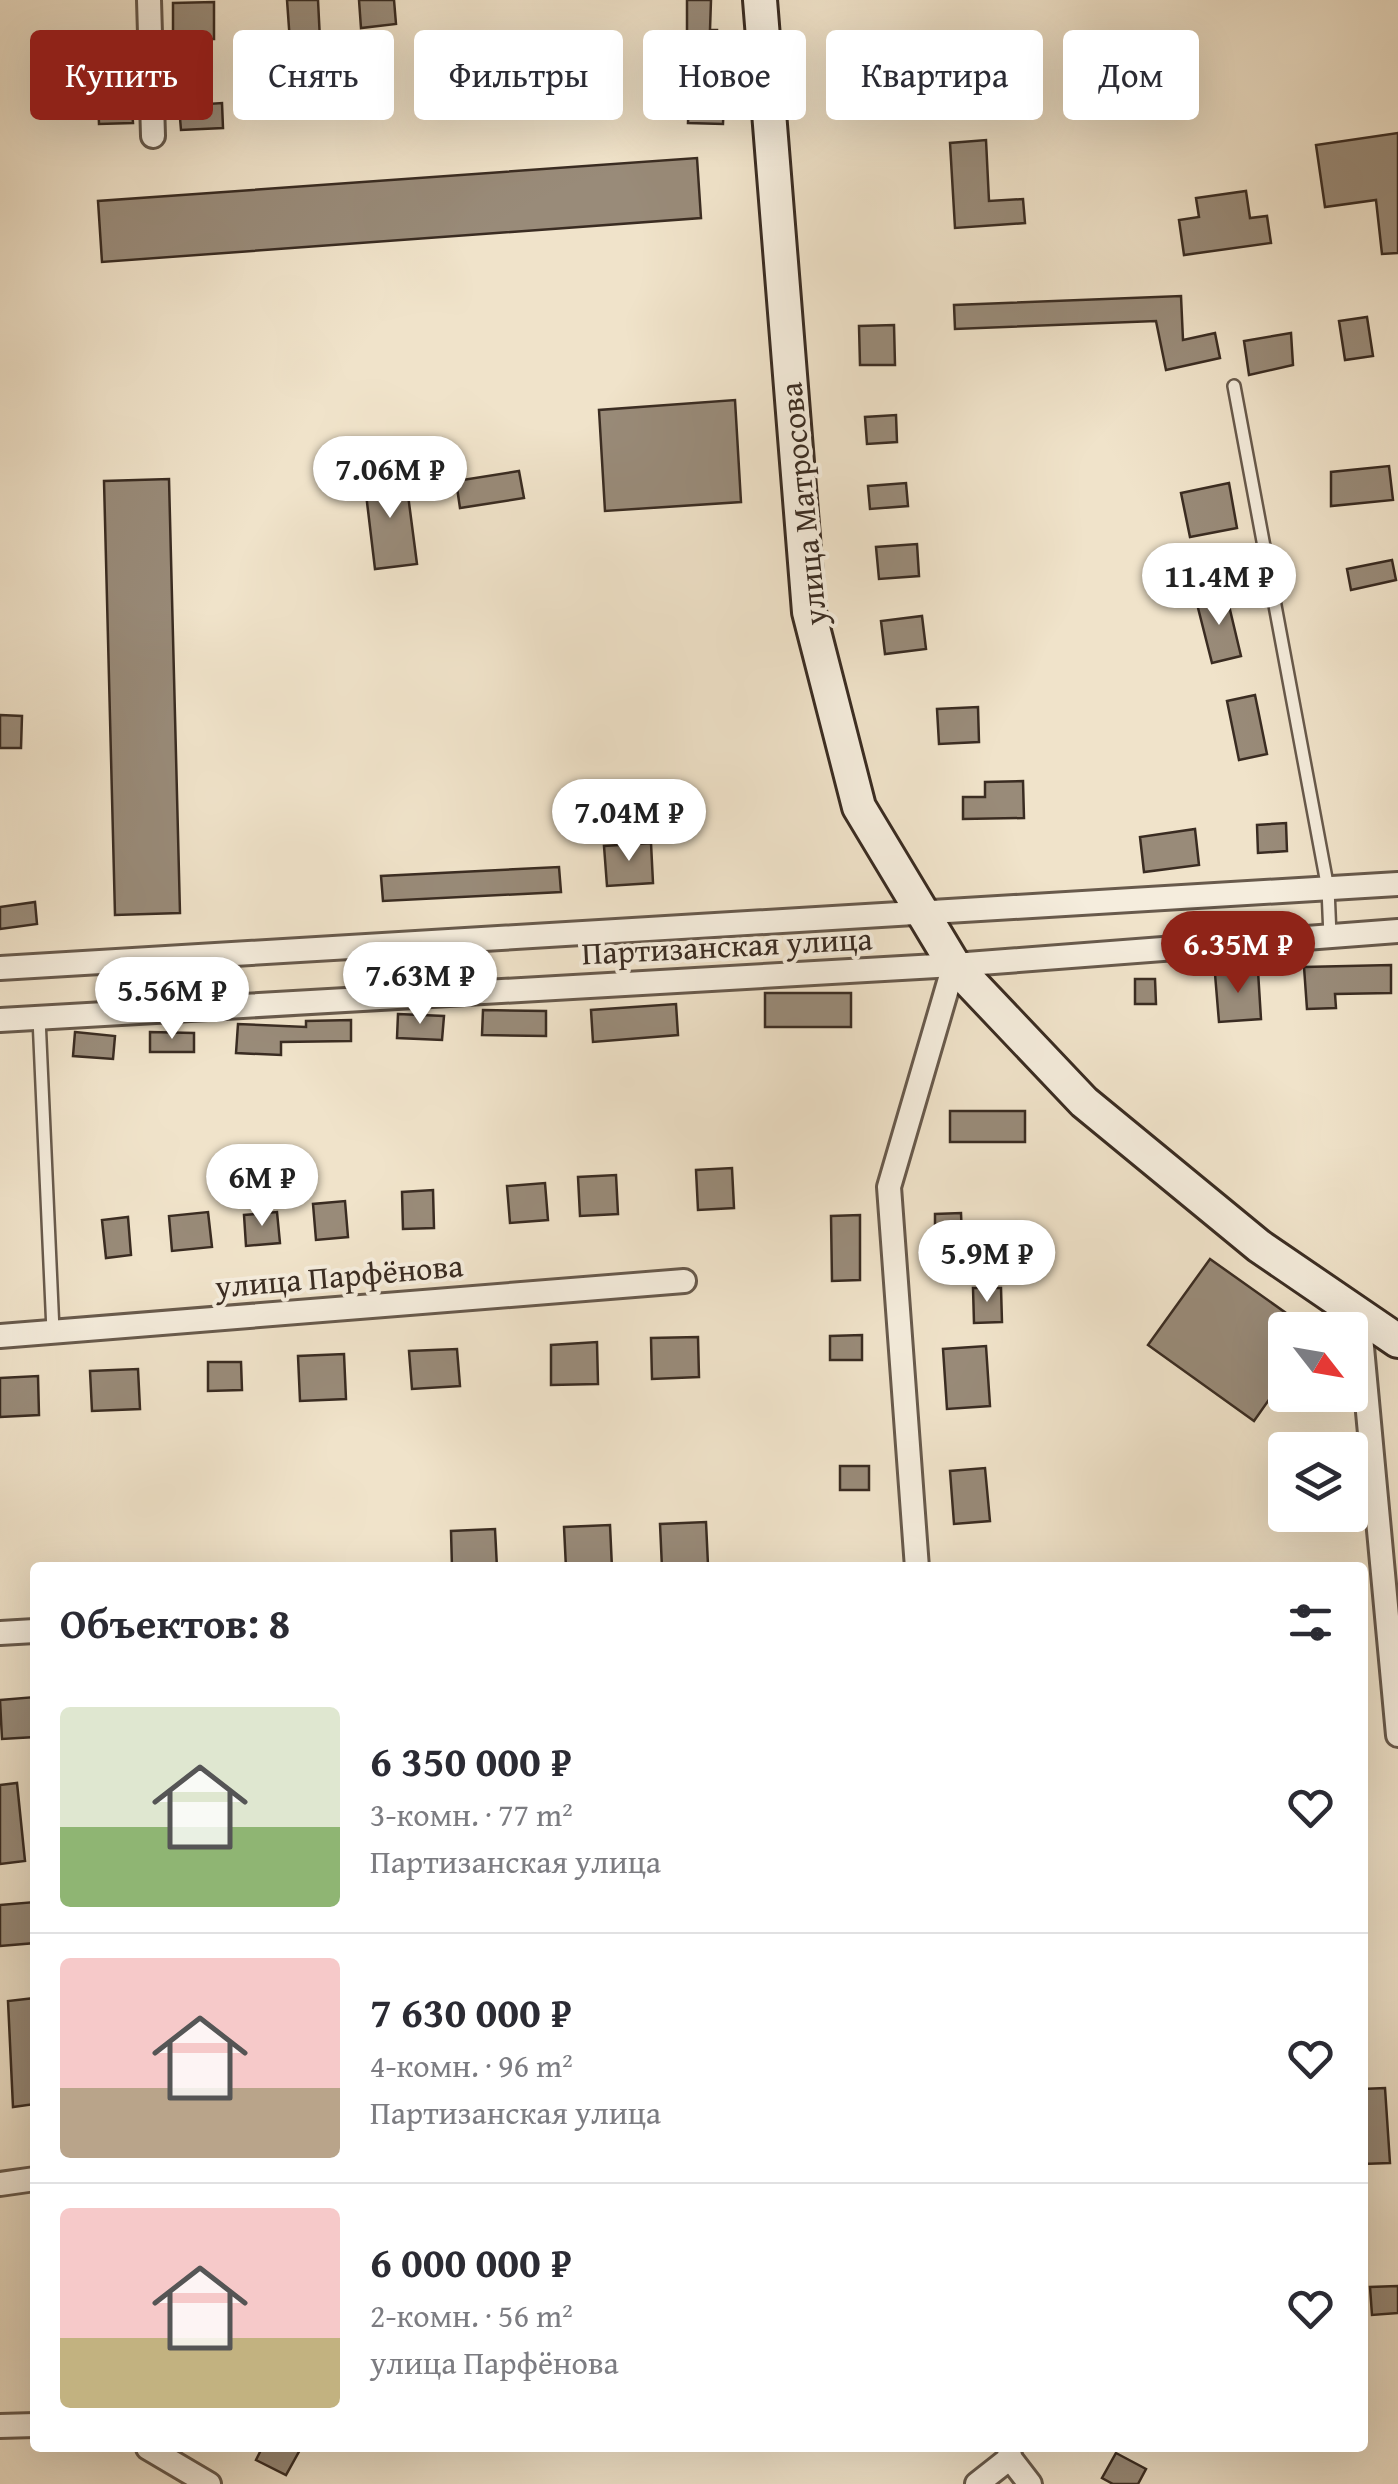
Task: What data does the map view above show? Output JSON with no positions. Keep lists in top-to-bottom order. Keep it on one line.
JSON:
{"streets":{"main road":["улица Матросова"],"street":["Партизанская улица","улица Парфёнова"]},"crossings":[["улица Матросова","Партизанская улица"]],"north":"bottom right","page":{"chip":["Купить","Снять","Фильтры","Новое","Квартира","Дом"],"price":["7.06M ₽","11.4M ₽","7.04M ₽","6.35M ₽","7.63M ₽","5.56M ₽","6M ₽","5.9M ₽"],"heading":"Объектов: 8","list":[{"name":"6 350 000 ₽","note":"3-комн. · 77 m² · Партизанская улица"},{"name":"7 630 000 ₽","note":"4-комн. · 96 m² · Партизанская улица"},{"name":"6 000 000 ₽","note":"2-комн. · 56 m² · улица Парфёнова"}]}}
